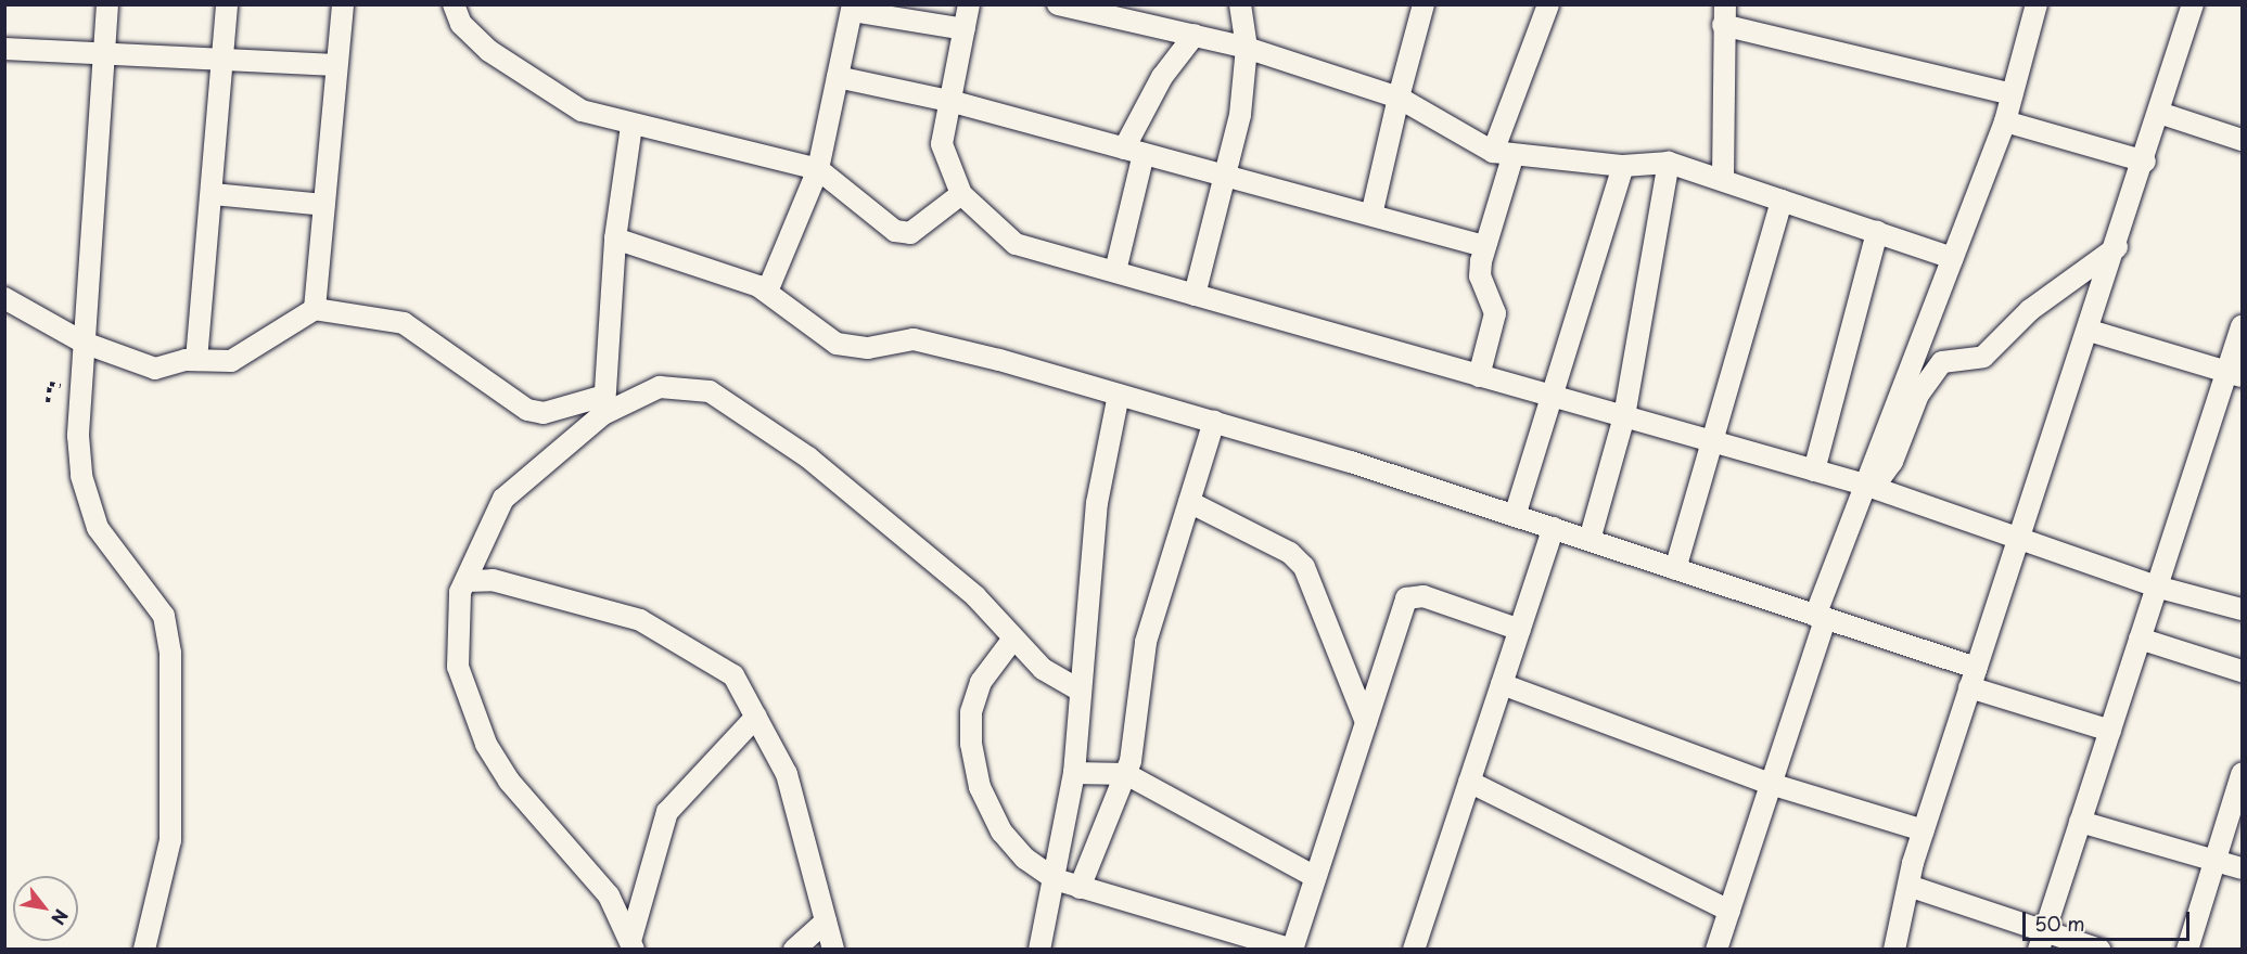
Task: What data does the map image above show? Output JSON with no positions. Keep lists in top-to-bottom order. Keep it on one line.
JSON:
{"scale_bar":"50 m","north":"bottom right"}
